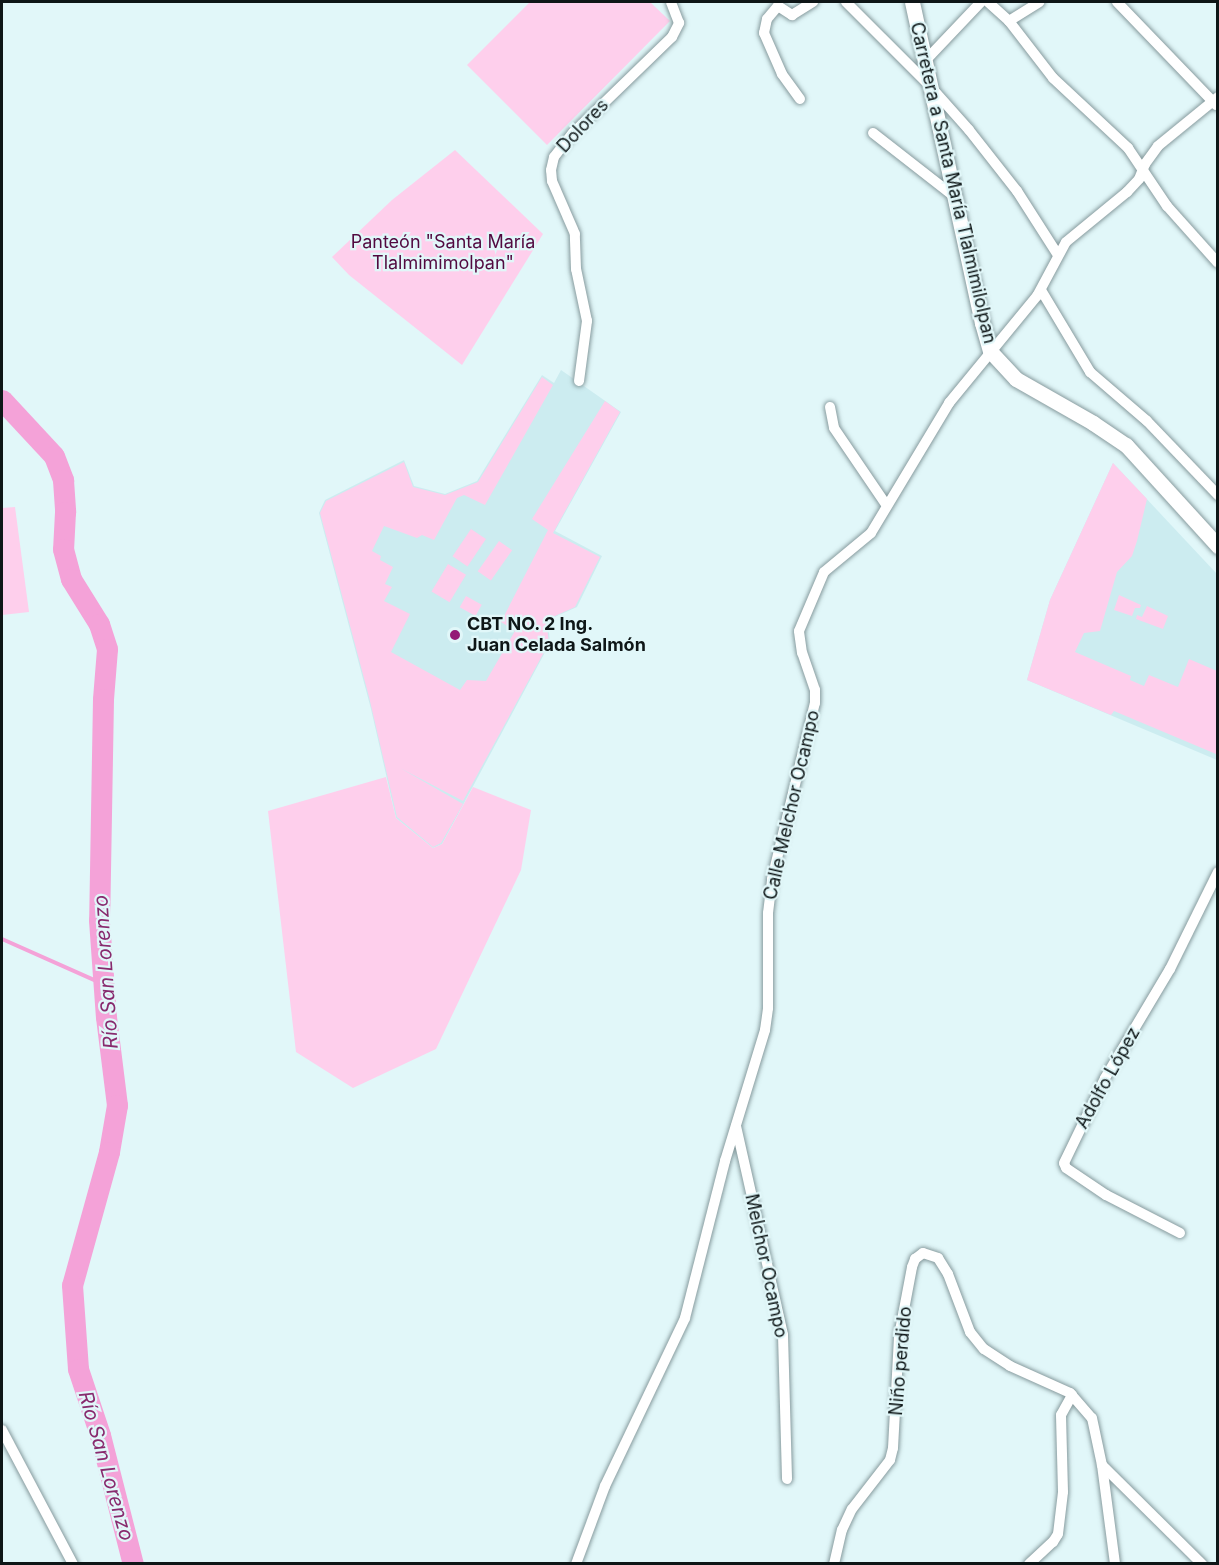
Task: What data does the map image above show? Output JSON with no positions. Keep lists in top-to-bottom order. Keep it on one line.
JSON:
{"streets":{"main road":["Carretera a Santa María Tlalmimilolpan"],"street":["Dolores","Calle Melchor Ocampo","Adolfo López","Melchor Ocampo","Niño perdido"]},"crossings":[["Carretera a Santa María Tlalmimilolpan","Calle Melchor Ocampo"],["Calle Melchor Ocampo","Melchor Ocampo"]],"water":["Río San Lorenzo"],"parks":["Panteón \"Santa María Tlalmimimolpan\""],"places":["CBT NO. 2 Ing. Juan Celada Salmón"]}
